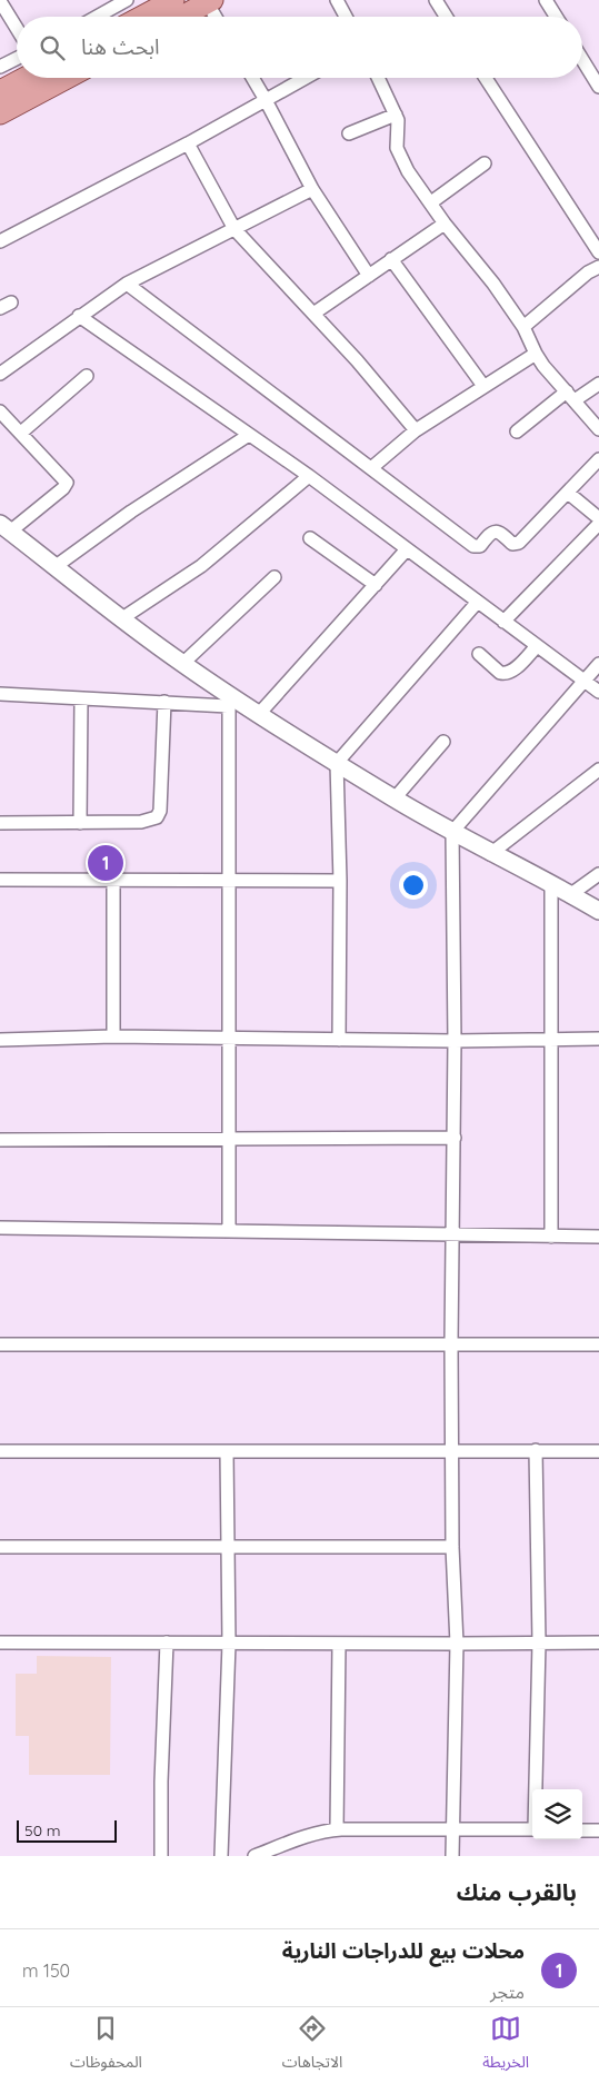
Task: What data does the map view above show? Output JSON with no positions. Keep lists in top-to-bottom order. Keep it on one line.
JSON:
{"scale_bar":"50 m","page":{"search":"ابحث هنا","pins":"1","scale":"50 m","heading":"بالقرب منك","list":[{"mark":"1","name":"محلات بيع للدراجات النارية","note":"متجر","value":"150 m"}],"nav":["الخريطة","الاتجاهات","المحفوظات"]}}
